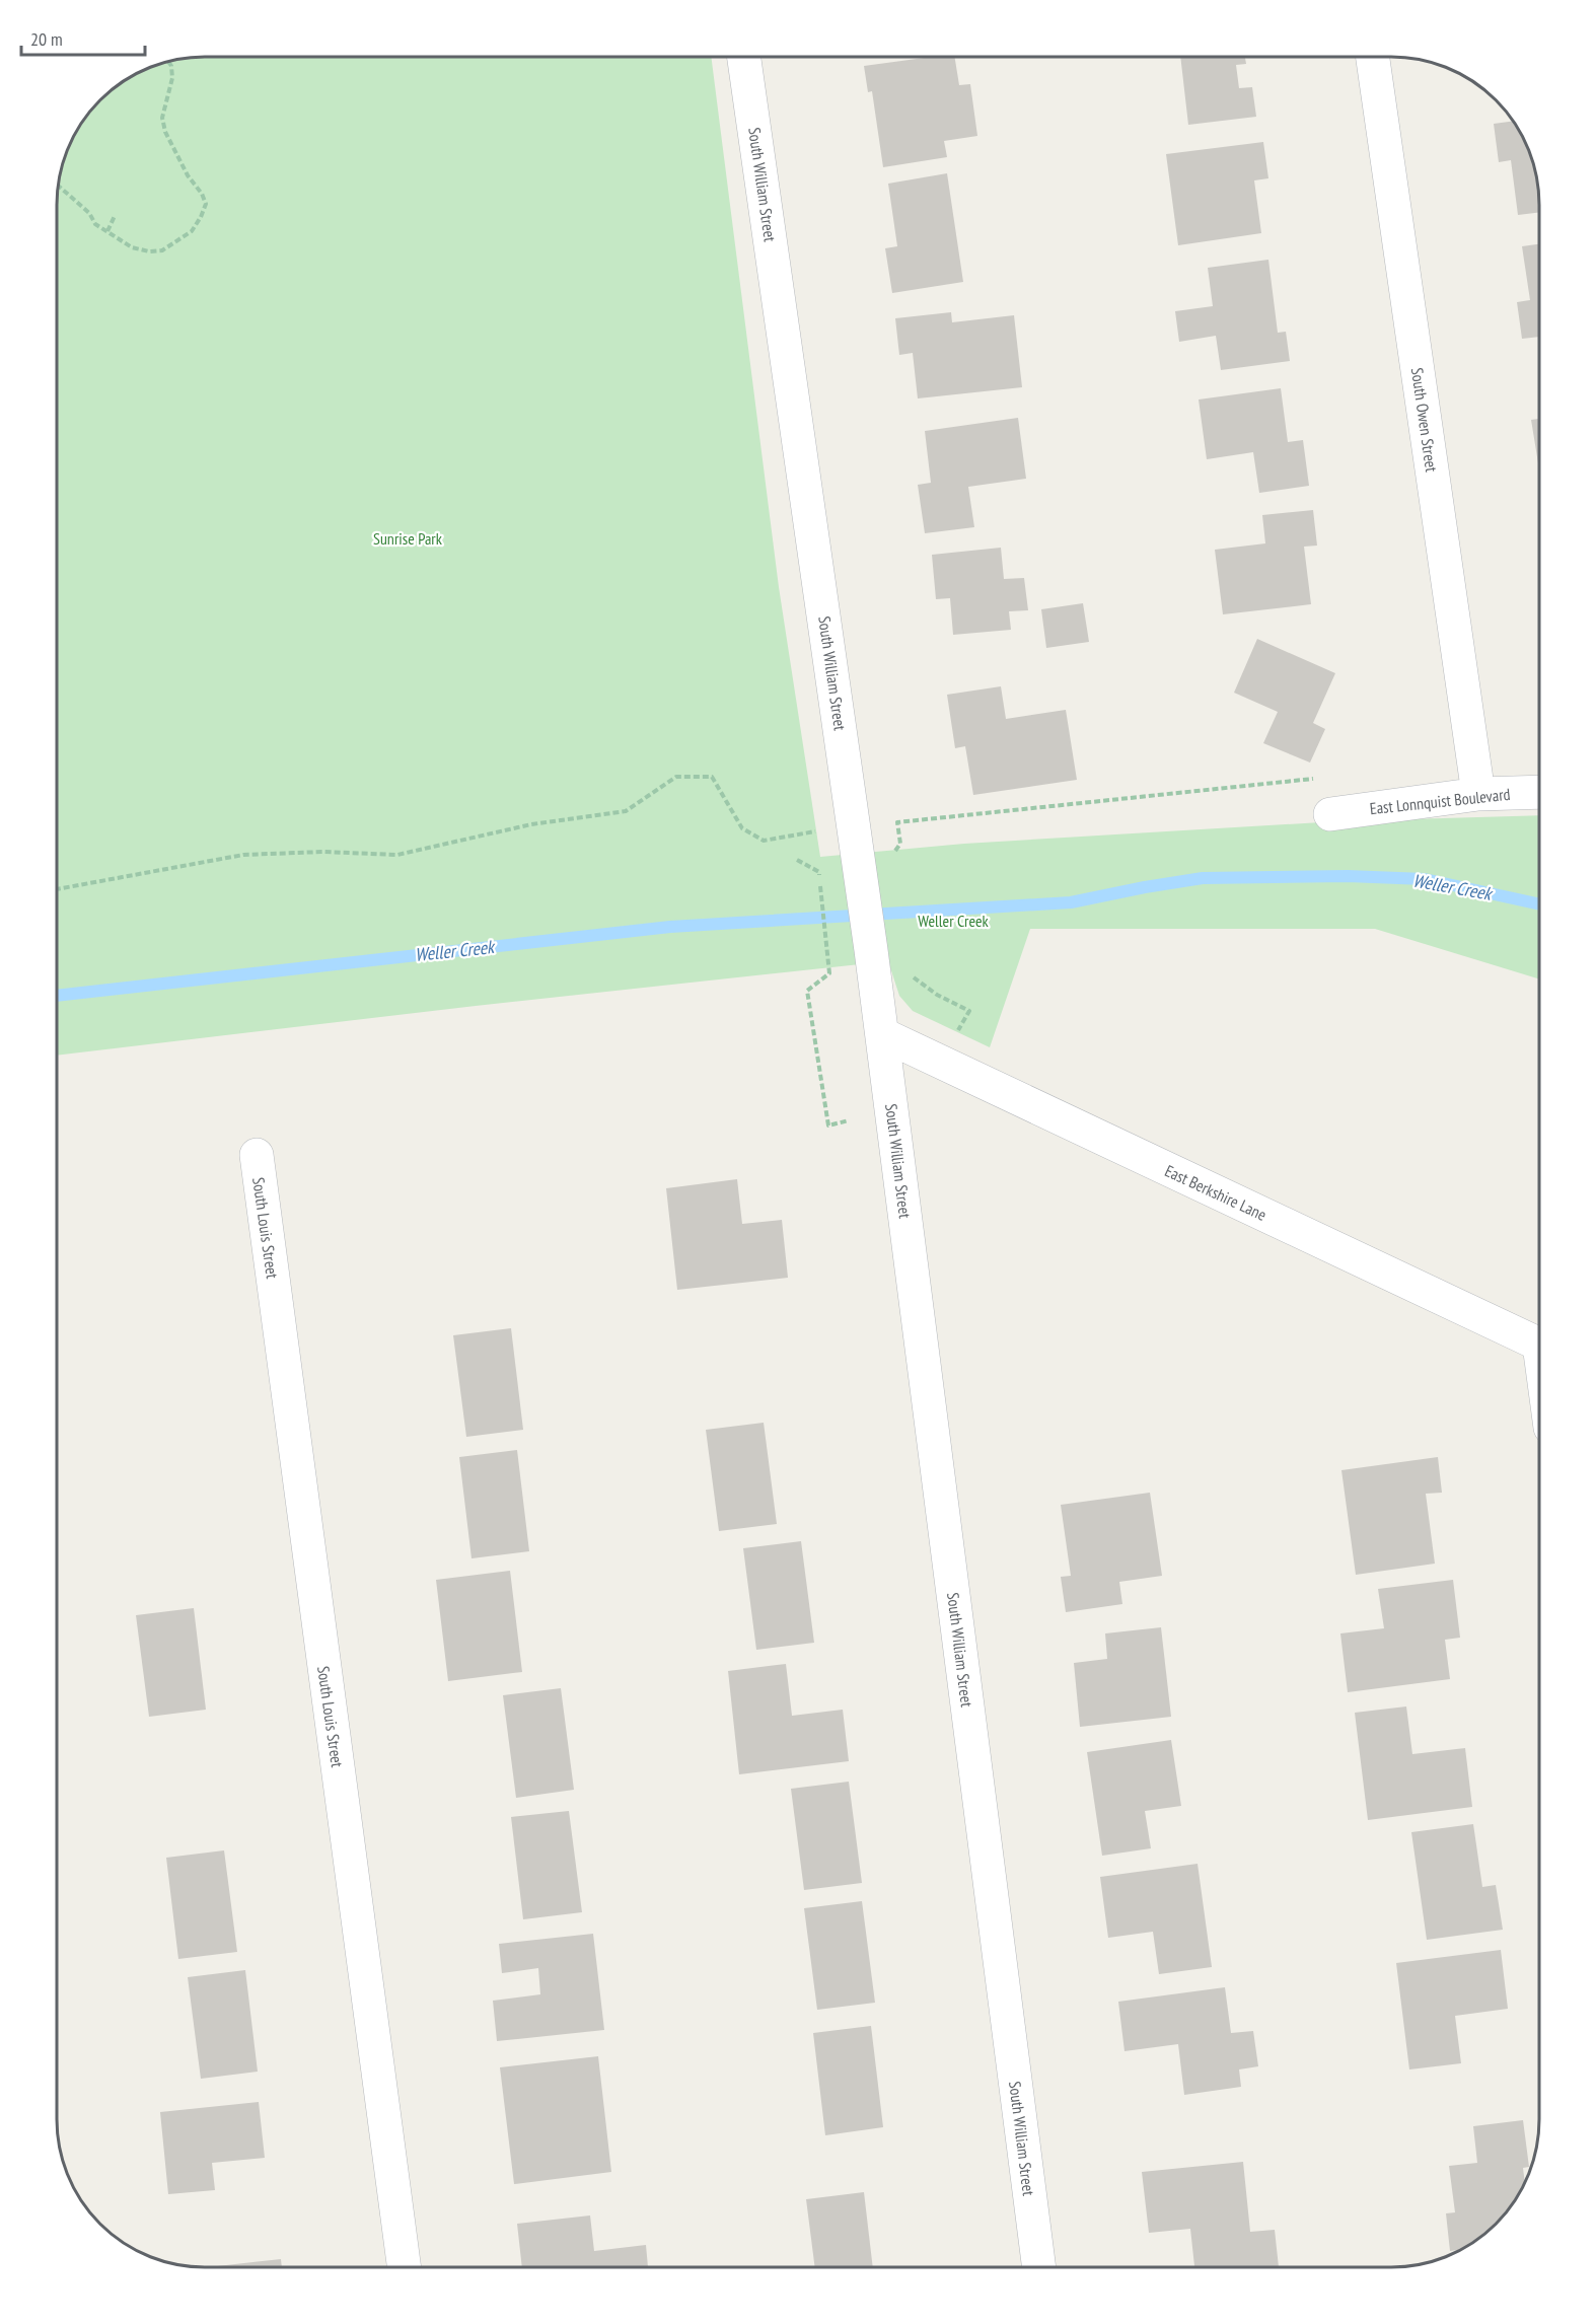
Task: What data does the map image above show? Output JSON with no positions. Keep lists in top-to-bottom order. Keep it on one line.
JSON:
{"streets":{"street":["South William Street","South Owen Street","East Lonnquist Boulevard","East Berkshire Lane","South Louis Street"]},"crossings":[["South William Street","East Berkshire Lane"],["South Owen Street","East Lonnquist Boulevard"]],"water":["Weller Creek"],"parks":["Sunrise Park","Weller Creek"],"scale_bar":"20 m"}
